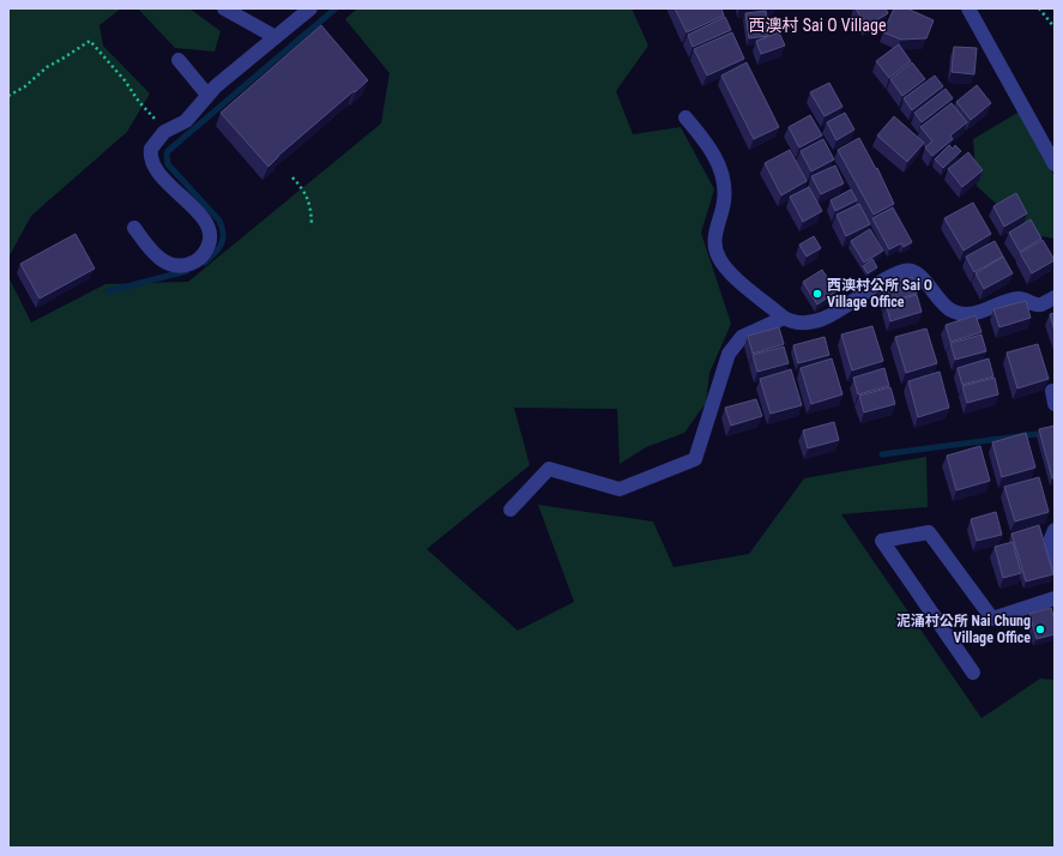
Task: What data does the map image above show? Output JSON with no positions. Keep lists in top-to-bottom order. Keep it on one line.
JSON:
{"districts":["西澳村 Sai O Village"],"places":["西澳村公所 Sai O Village Office","泥涌村公所 Nai Chung Village Office"]}
